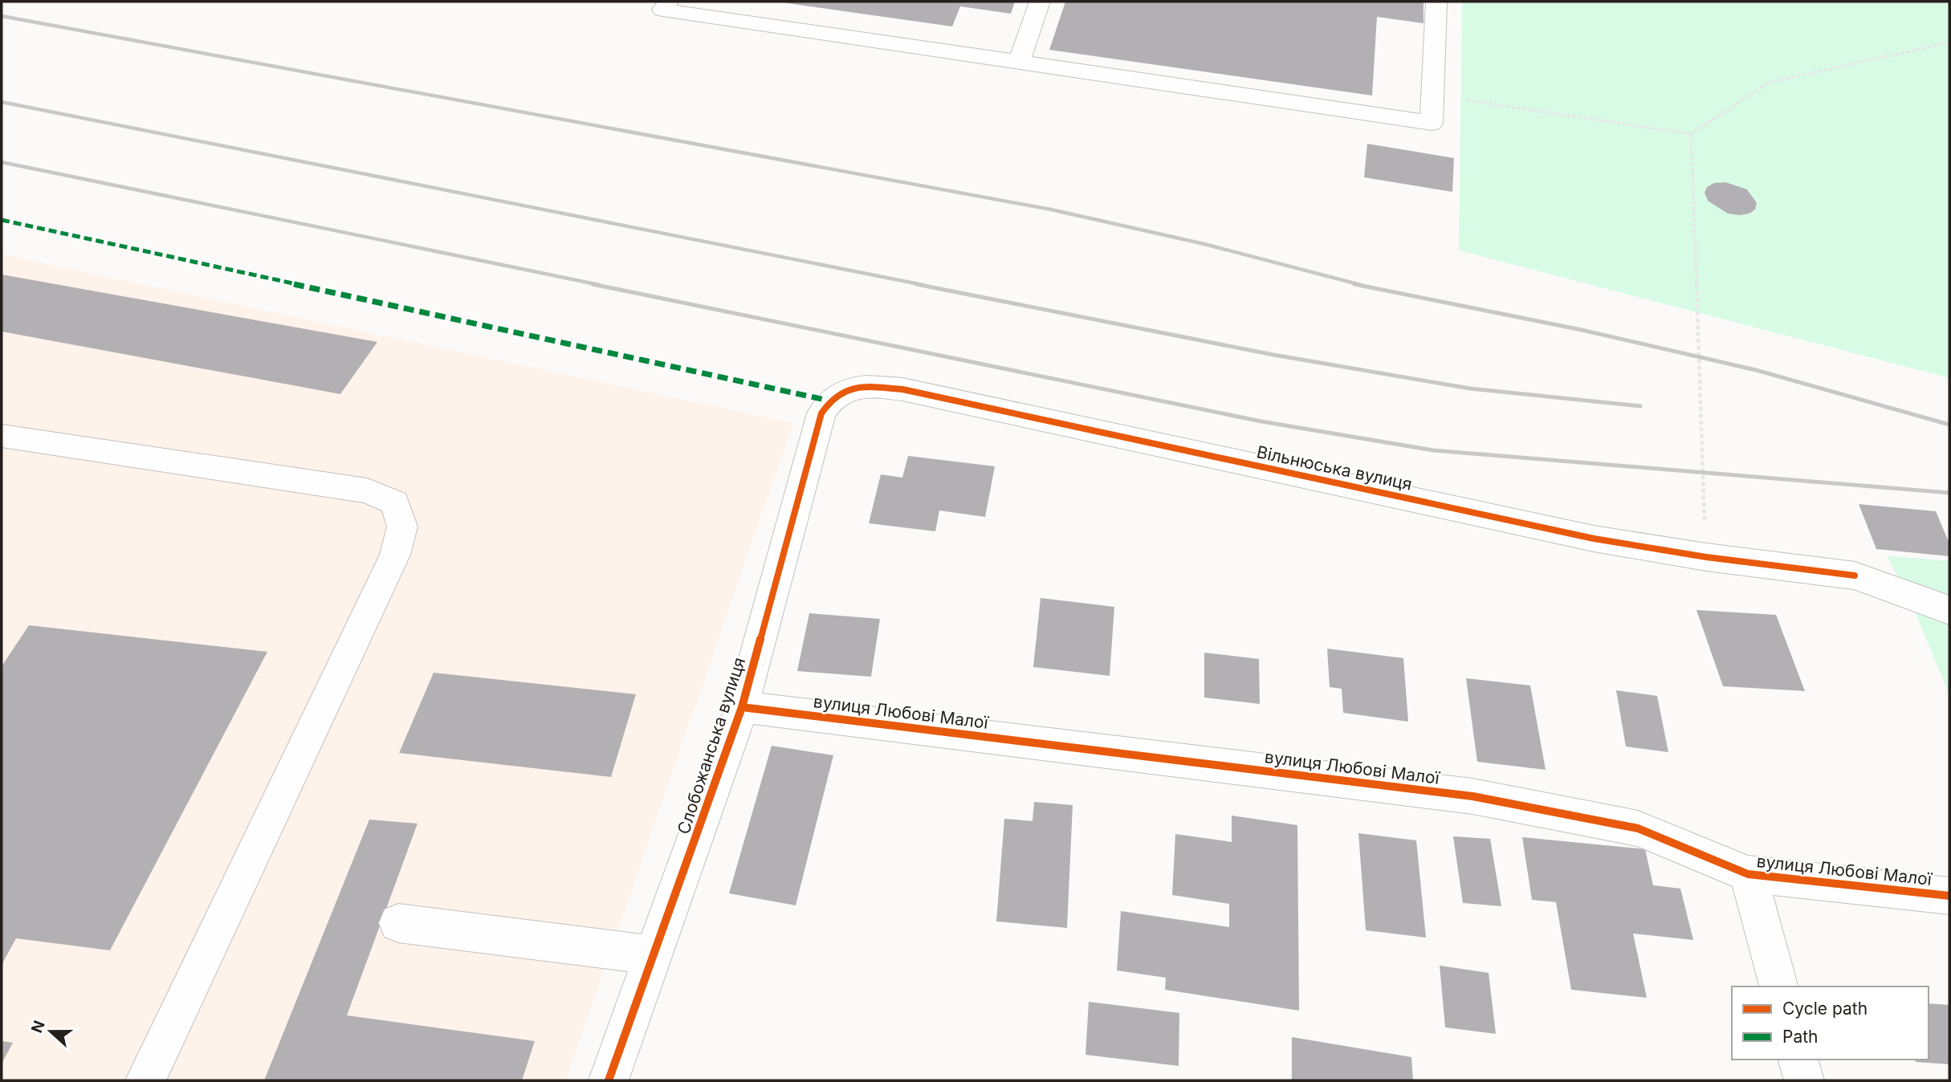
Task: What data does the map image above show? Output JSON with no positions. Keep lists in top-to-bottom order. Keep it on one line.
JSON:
{"streets":{"street":["Вільнюська вулиця","вулиця Любові Малої","Слобожанська вулиця"]},"crossings":[["Вільнюська вулиця","Слобожанська вулиця"],["вулиця Любові Малої","Слобожанська вулиця"]],"legend":["Cycle path","Path"],"north":"left"}
